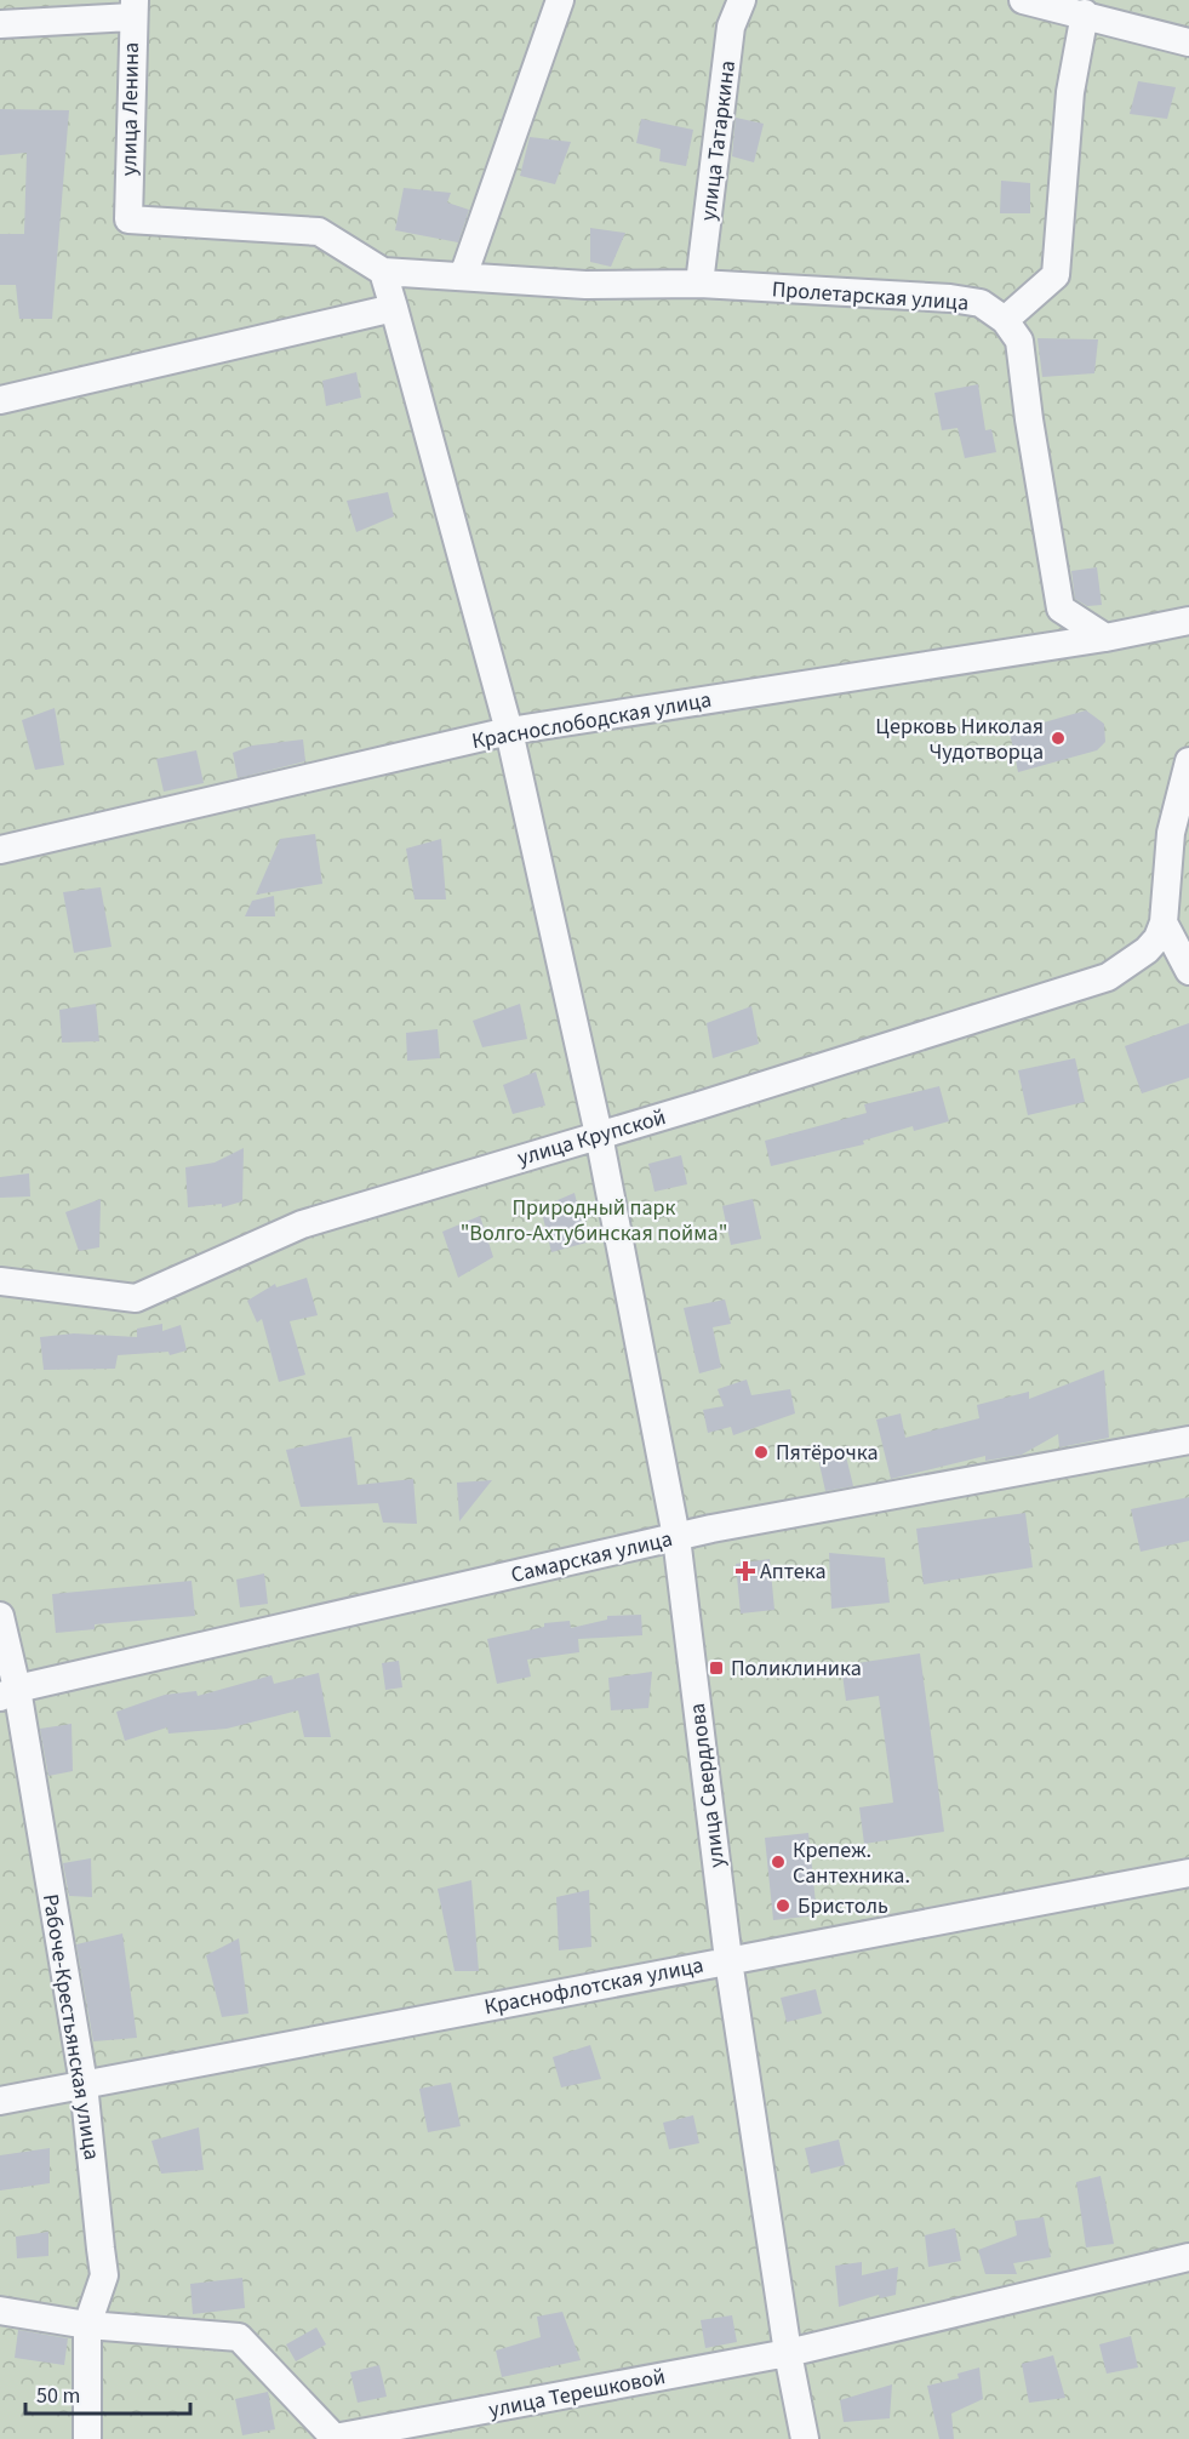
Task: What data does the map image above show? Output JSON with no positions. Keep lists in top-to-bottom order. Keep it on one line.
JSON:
{"streets":{"street":["улица Ленина","улица Татаркина","Пролетарская улица","Краснослободская улица","улица Крупской","Самарская улица","улица Свердлова","Краснофлотская улица","Рабоче-Крестьянская улица","улица Терешковой"]},"crossings":[["улица Ленина","Пролетарская улица"],["улица Ленина","улица Свердлова"],["улица Татаркина","Пролетарская улица"],["Пролетарская улица","улица Свердлова"],["Краснослободская улица","улица Свердлова"],["улица Крупской","улица Свердлова"],["Самарская улица","улица Свердлова"],["Самарская улица","Рабоче-Крестьянская улица"],["улица Свердлова","Краснофлотская улица"],["улица Свердлова","улица Терешковой"],["Краснофлотская улица","Рабоче-Крестьянская улица"],["Рабоче-Крестьянская улица","улица Терешковой"]],"parks":["Природный парк \"Волго-Ахтубинская пойма\""],"places":{"other":["Церковь Николая Чудотворца","Пятёрочка","Крепеж. Сантехника.","Бристоль"],"health":["Аптека"],"transit":["Поликлиника"]},"scale_bar":"50 m"}
